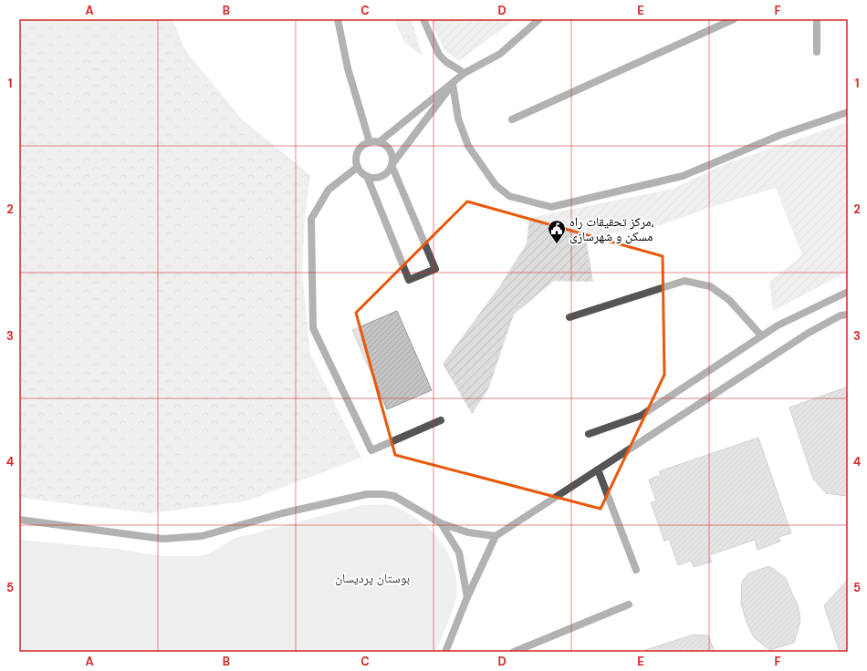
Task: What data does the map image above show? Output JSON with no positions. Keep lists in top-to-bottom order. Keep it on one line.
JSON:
{"parks":["بوستان پردیسان"],"places":{"public building":["مرکز تحقیقات راه، مسکن و شهرسازی"]},"grid":{"columns":["A","B","C","D","E","F"],"rows":["1","2","3","4","5"]}}
